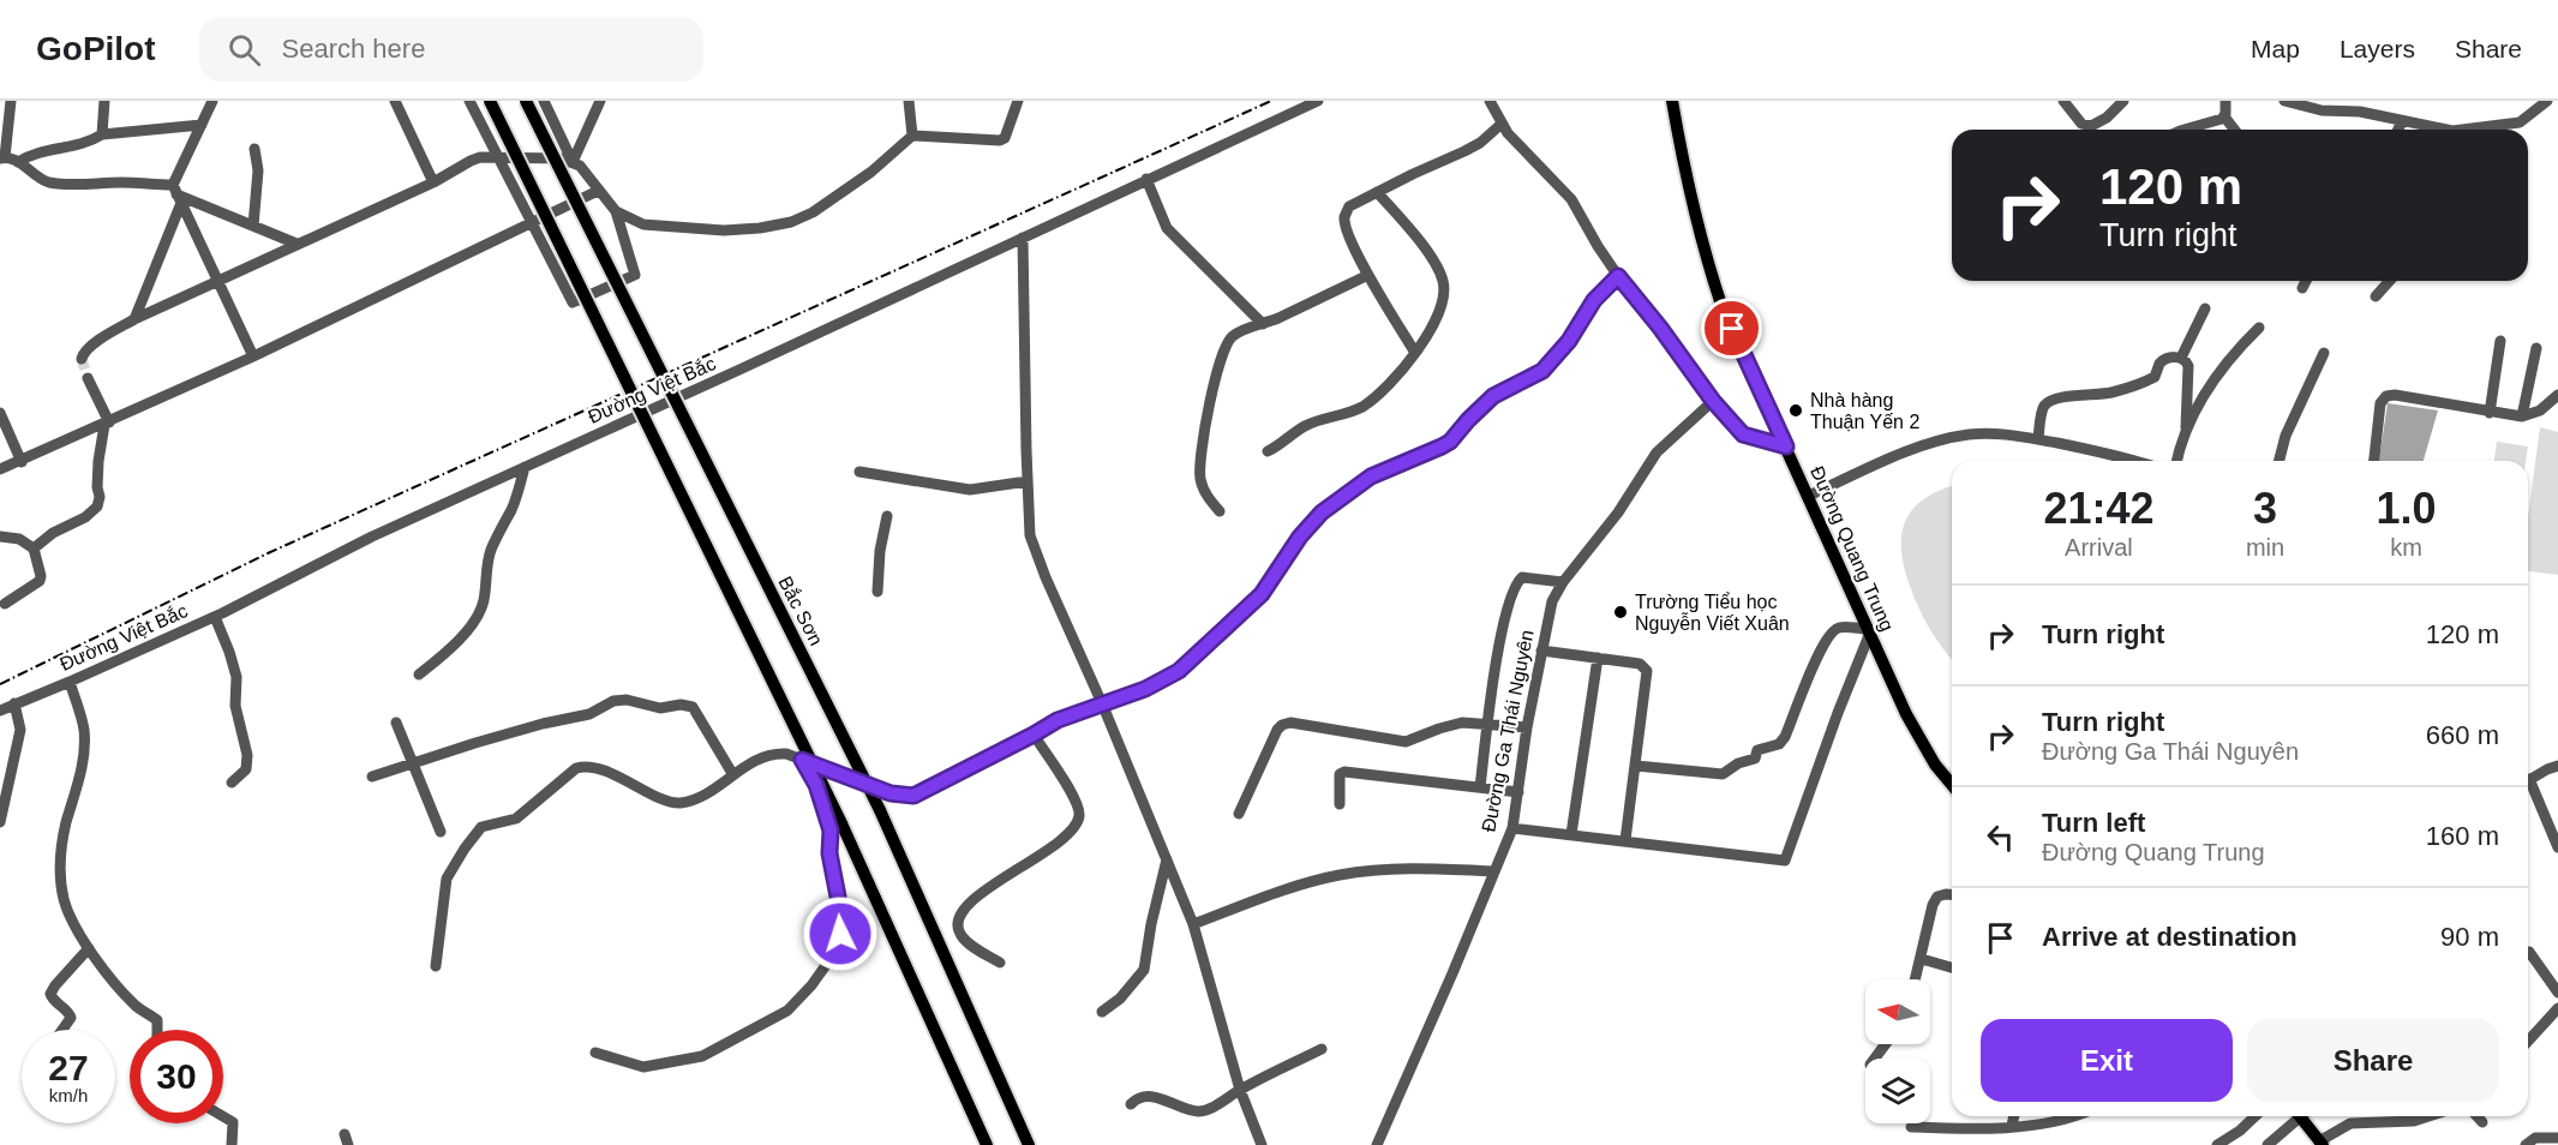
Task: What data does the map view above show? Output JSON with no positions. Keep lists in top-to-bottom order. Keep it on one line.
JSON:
{"streets":{"main road":["Đường Quang Trung","Bắc Sơn"],"street":["Đường Việt Bắc","Đường Ga Thái Nguyên"]},"places":["Nhà hàng Thuận Yến 2","Trường Tiểu học Nguyễn Viết Xuân"],"north":"left","page":{"header":"GoPilot","search":"Search here","nav":["Map","Layers","Share"],"turn":["120 m","Turn right"],"eta":["21:42","Arrival","3","min","1.0","km"],"list":[{"name":"Turn right","value":"120 m"},{"name":"Turn right","note":"Đường Ga Thái Nguyên","value":"660 m"},{"name":"Turn left","note":"Đường Quang Trung","value":"160 m"},{"name":"Arrive at destination","value":"90 m"}],"buttons":["Exit","Share"],"speed":"27 km/h","limit":"30"}}
